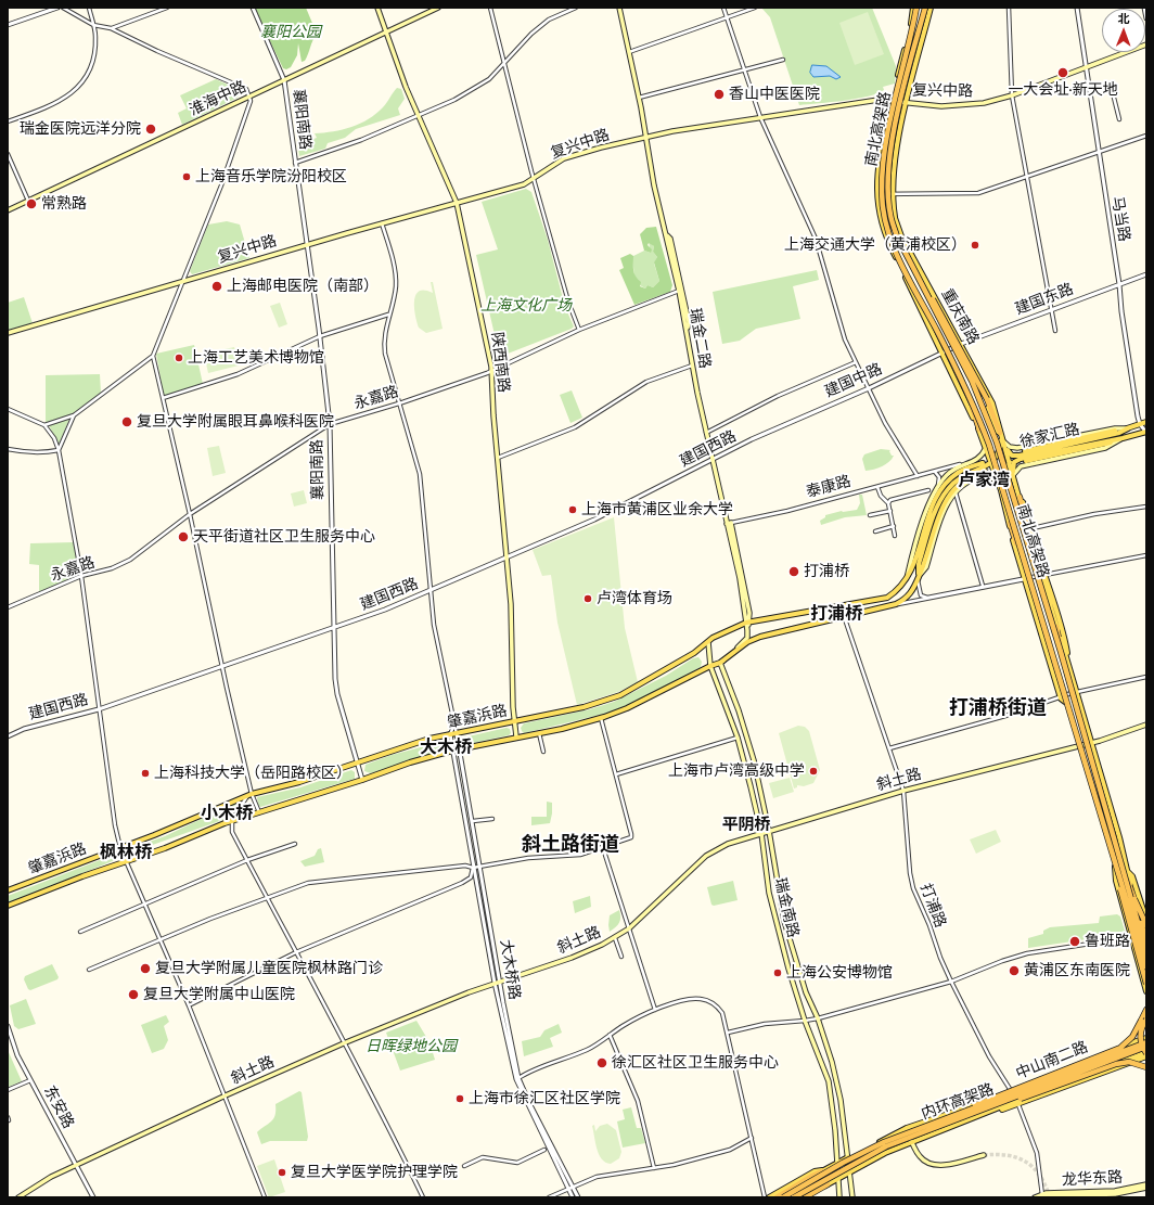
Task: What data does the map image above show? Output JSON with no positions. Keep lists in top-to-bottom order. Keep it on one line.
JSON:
{"streets":{"highway":["南北高架路","内环高架路"],"main road":["复兴中路","淮海中路","重庆南路","瑞金二路","陕西南路","徐家汇路","肇嘉浜路","斜土路","瑞金南路","中山南二路","龙华东路"],"street":["襄阳南路","马当路","建国东路","建国中路","永嘉路","建国西路","泰康路","打浦路","大木桥路","东安路"]},"crossings":[["复兴中路","襄阳南路"],["复兴中路","马当路"],["复兴中路","重庆南路"],["复兴中路","瑞金二路"],["复兴中路","陕西南路"],["淮海中路","襄阳南路"],["淮海中路","陕西南路"],["襄阳南路","永嘉路"],["襄阳南路","建国西路"],["襄阳南路","肇嘉浜路"],["南北高架路","重庆南路"],["马当路","建国东路"],["马当路","徐家汇路"],["建国东路","重庆南路"],["建国东路","建国中路"],["重庆南路","建国中路"],["重庆南路","徐家汇路"],["瑞金二路","永嘉路"],["瑞金二路","建国西路"],["瑞金二路","泰康路"],["瑞金二路","肇嘉浜路"],["陕西南路","永嘉路"],["陕西南路","建国西路"],["陕西南路","肇嘉浜路"],["建国中路","建国西路"],["肇嘉浜路","打浦路"],["肇嘉浜路","瑞金南路"],["肇嘉浜路","大木桥路"],["斜土路","打浦路"],["斜土路","瑞金南路"],["斜土路","大木桥路"],["斜土路","东安路"],["打浦路","中山南二路"],["打浦路","龙华东路"],["瑞金南路","中山南二路"],["中山南二路","内环高架路"]],"districts":["卢家湾","打浦桥","打浦桥街道","大木桥","小木桥","平阴桥","斜土路街道","枫林桥"],"parks":["襄阳公园","上海文化广场","日晖绿地公园"],"places":["一大会址·新天地","香山中医医院","瑞金医院远洋分院","上海音乐学院汾阳校区","常熟路","上海交通大学（黄浦校区）","上海邮电医院（南部）","上海工艺美术博物馆","复旦大学附属眼耳鼻喉科医院","上海市黄浦区业余大学","天平街道社区卫生服务中心","打浦桥","卢湾体育场","上海市卢湾高级中学","上海科技大学（岳阳路校区）","鲁班路","复旦大学附属儿童医院枫林路门诊","黄浦区东南医院","上海公安博物馆","复旦大学附属中山医院","徐汇区社区卫生服务中心","上海市徐汇区社区学院","复旦大学医学院护理学院"],"north":"top"}
